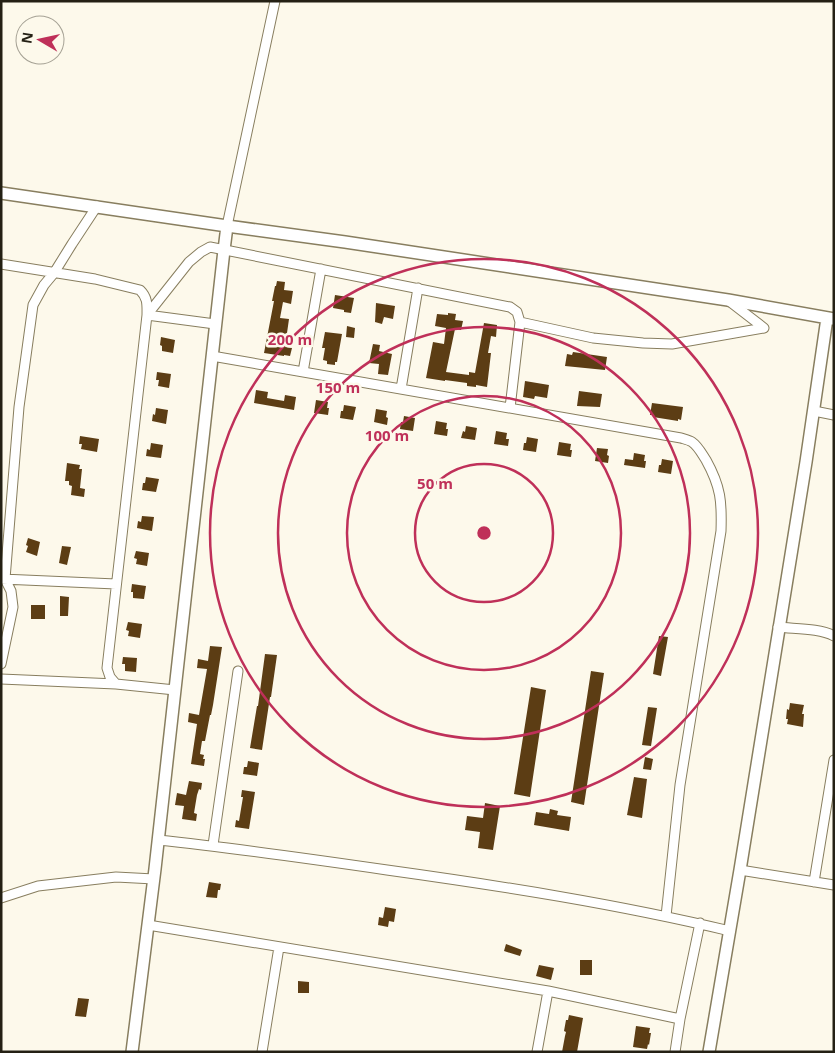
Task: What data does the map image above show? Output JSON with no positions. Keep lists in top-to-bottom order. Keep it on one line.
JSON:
{"north":"left","rings":["200 m","150 m","100 m","50 m"]}
